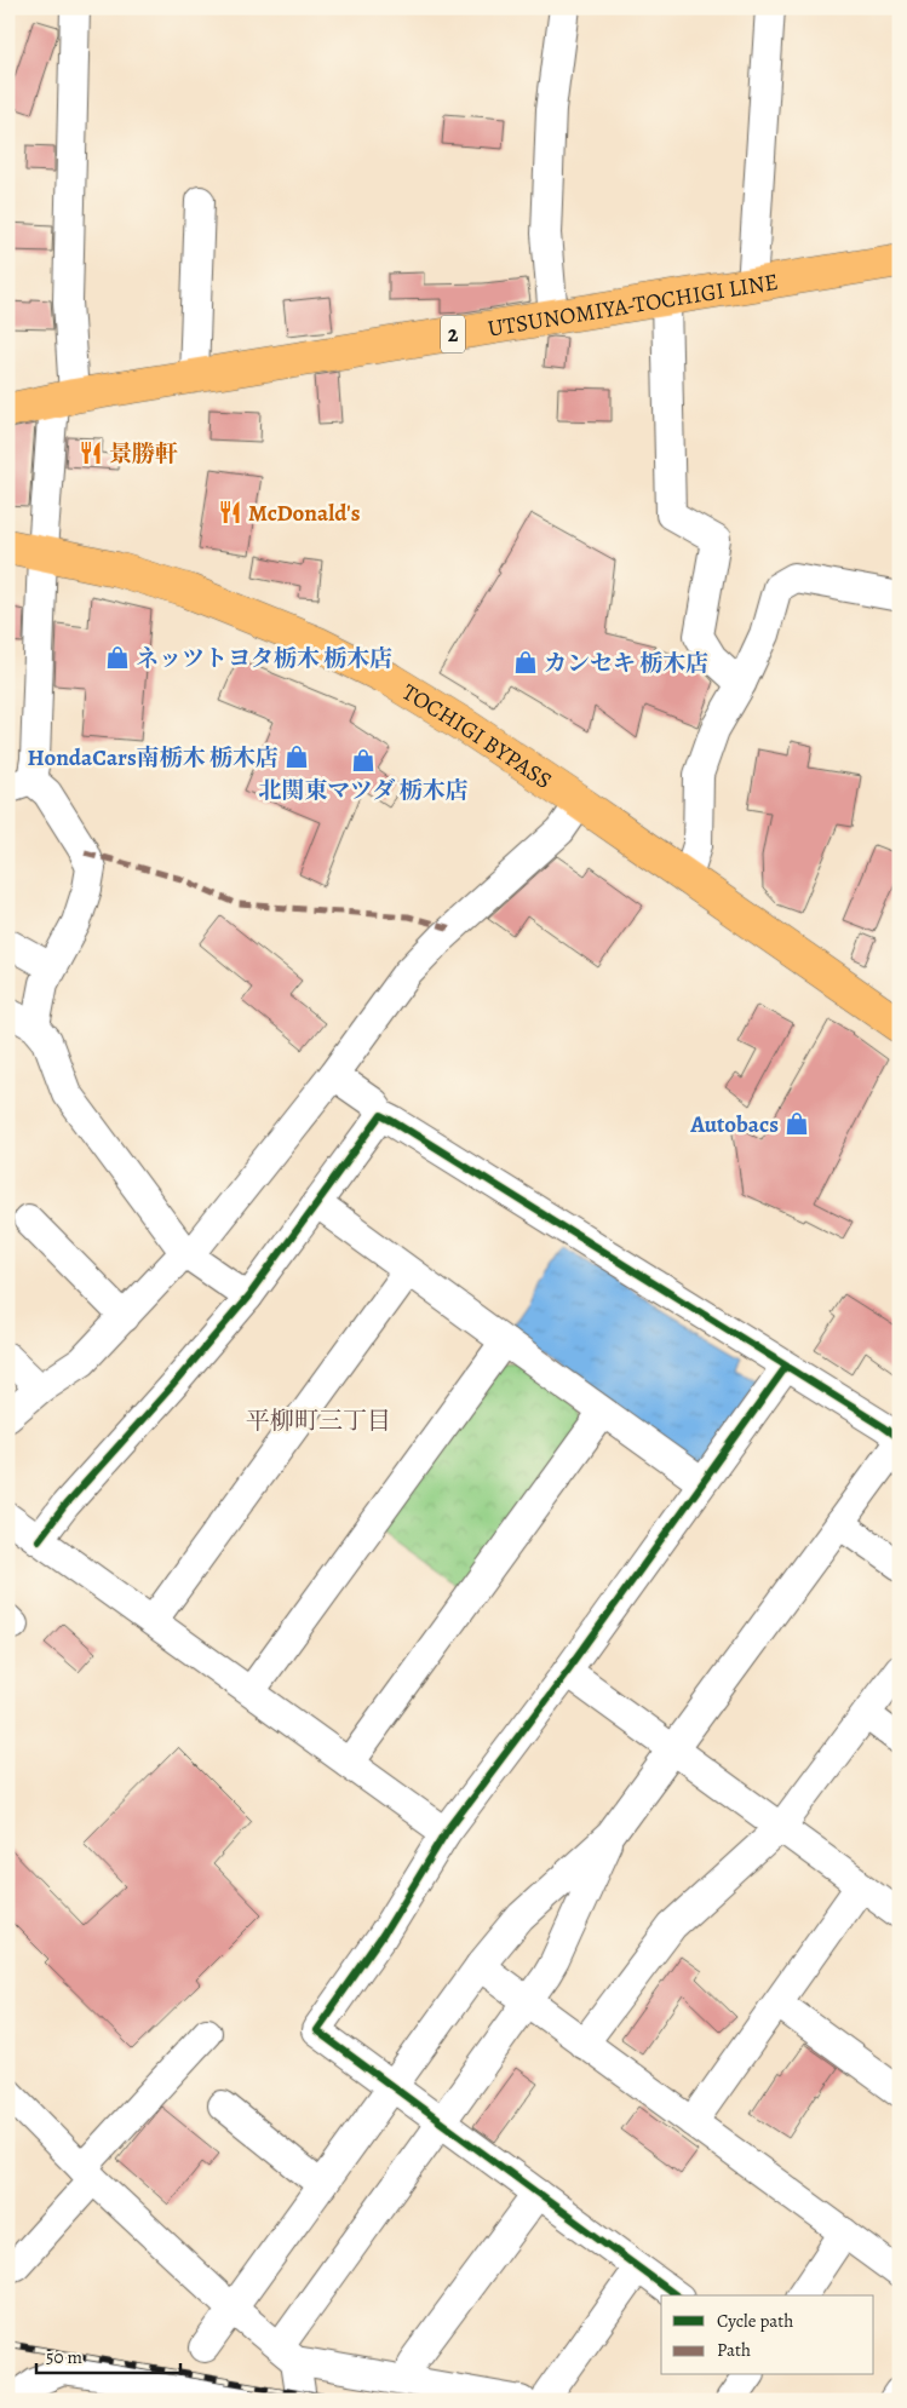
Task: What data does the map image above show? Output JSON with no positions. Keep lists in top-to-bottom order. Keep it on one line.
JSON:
{"streets":{"main road":["UTSUNOMIYA-TOCHIGI LINE","2","TOCHIGI BYPASS"]},"districts":["平柳町三丁目"],"places":{"restaurant":["景勝軒","McDonald's"],"shop":["ネッツトヨタ栃木 栃木店","カンセキ 栃木店","HondaCars南栃木 栃木店","北関東マツダ 栃木店","Autobacs"]},"legend":["Cycle path","Path"],"scale_bar":"50 m"}
